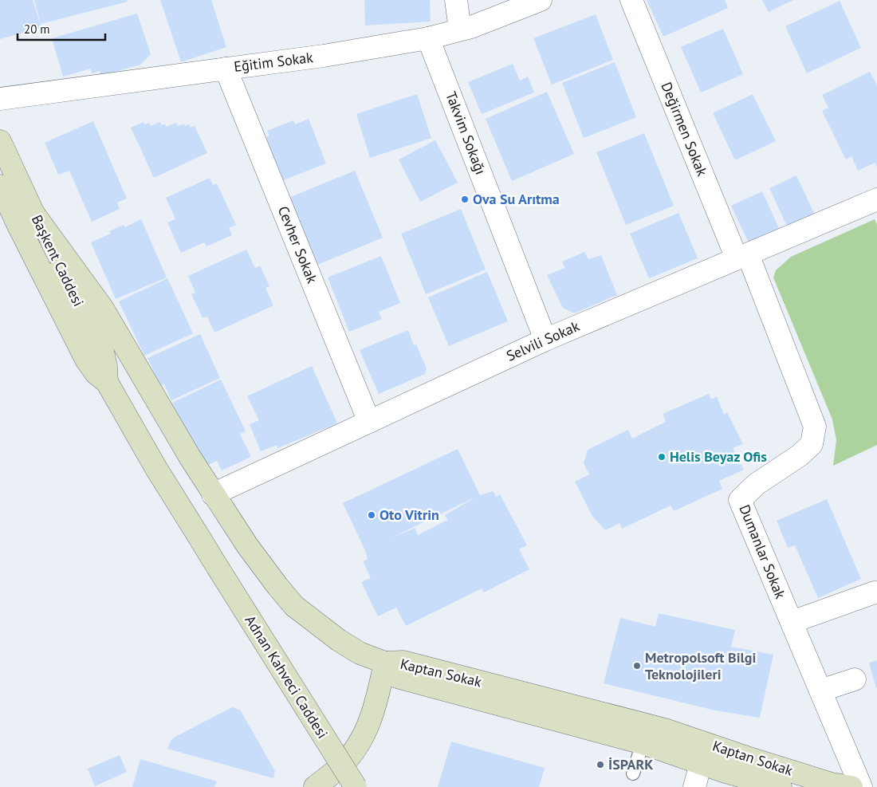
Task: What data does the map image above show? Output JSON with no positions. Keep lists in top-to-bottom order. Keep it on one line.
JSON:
{"streets":{"main road":["Başkent Caddesi","Kaptan Sokak","Adnan Kahveci Caddesi"],"street":["Eğitim Sokak","Değirmen Sokak","Takvim Sokağı","Cevher Sokak","Selvili Sokak","Dumanlar Sokak"]},"crossings":[["Eğitim Sokak","Takvim Sokağı"],["Eğitim Sokak","Cevher Sokak"],["Değirmen Sokak","Selvili Sokak"],["Değirmen Sokak","Dumanlar Sokak"],["Takvim Sokağı","Selvili Sokak"],["Cevher Sokak","Selvili Sokak"],["Başkent Caddesi","Adnan Kahveci Caddesi"],["Selvili Sokak","Dumanlar Sokak"]],"places":["Ova Su Arıtma","Helis Beyaz Ofis","Oto Vitrin","Metropolsoft Bilgi Teknolojileri","İSPARK"],"scale_bar":"20 m"}
